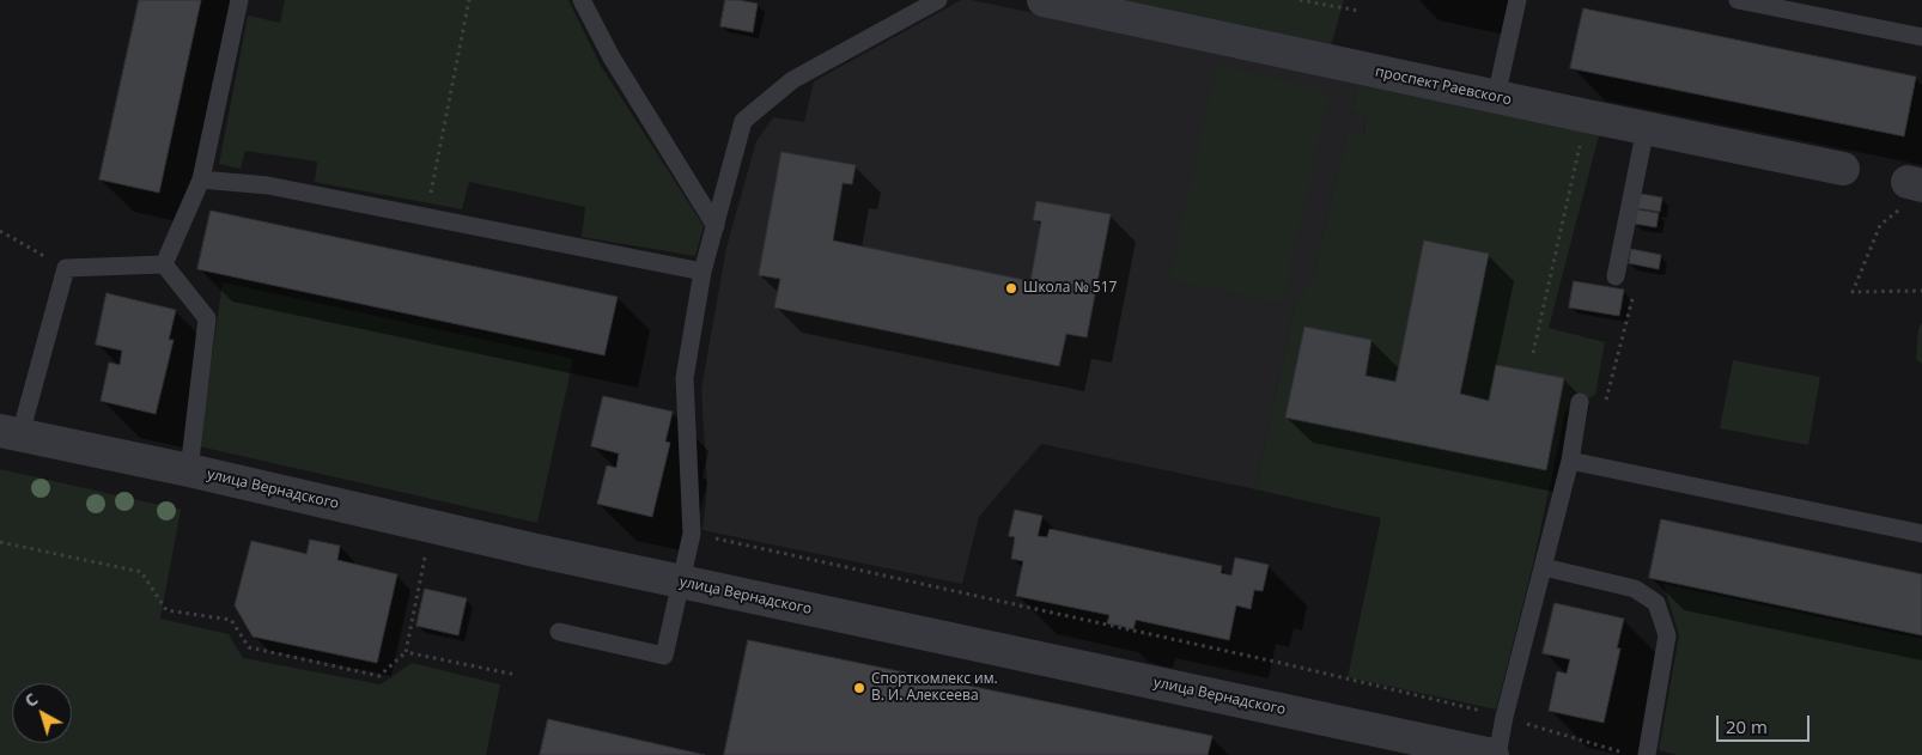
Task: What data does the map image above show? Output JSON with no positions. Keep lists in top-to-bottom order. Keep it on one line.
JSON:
{"streets":{"street":["проспект Раевского","улица Вернадского"]},"places":["Школа № 517","Спорткомлекс им. В. И. Алексеева"],"scale_bar":"20 m","north":"top left"}
